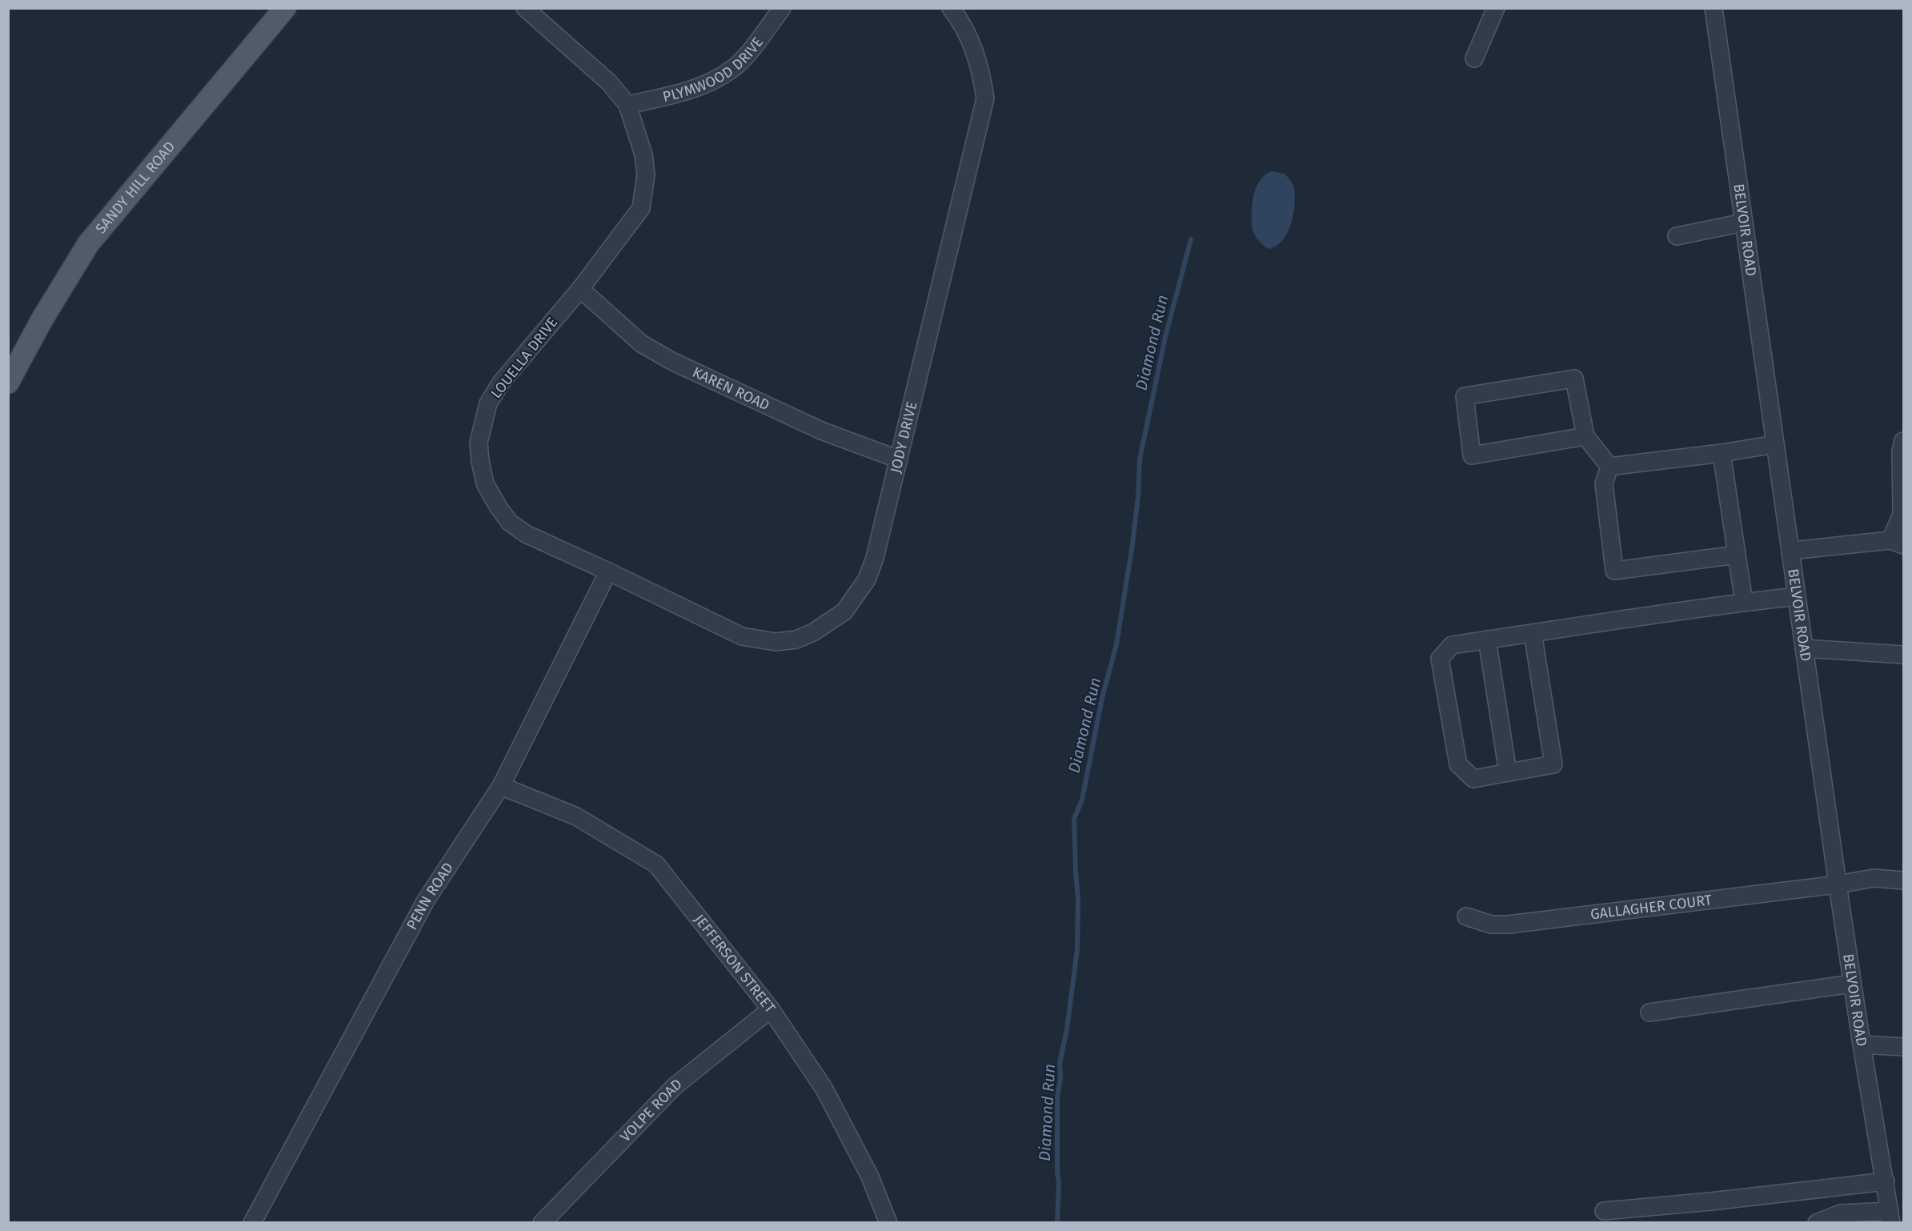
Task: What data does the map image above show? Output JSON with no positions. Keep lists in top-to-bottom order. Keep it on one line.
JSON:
{"streets":{"main road":["SANDY HILL ROAD"],"street":["PLYMWOOD DRIVE","BELVOIR ROAD","LOUELLA DRIVE","KAREN ROAD","JODY DRIVE","PENN ROAD","GALLAGHER COURT","JEFFERSON STREET","VOLPE ROAD"]},"crossings":[["PLYMWOOD DRIVE","LOUELLA DRIVE"],["BELVOIR ROAD","GALLAGHER COURT"],["LOUELLA DRIVE","KAREN ROAD"],["LOUELLA DRIVE","JODY DRIVE"],["LOUELLA DRIVE","PENN ROAD"],["KAREN ROAD","JODY DRIVE"],["JODY DRIVE","PENN ROAD"],["PENN ROAD","JEFFERSON STREET"],["JEFFERSON STREET","VOLPE ROAD"]],"water":["Diamond Run"]}
